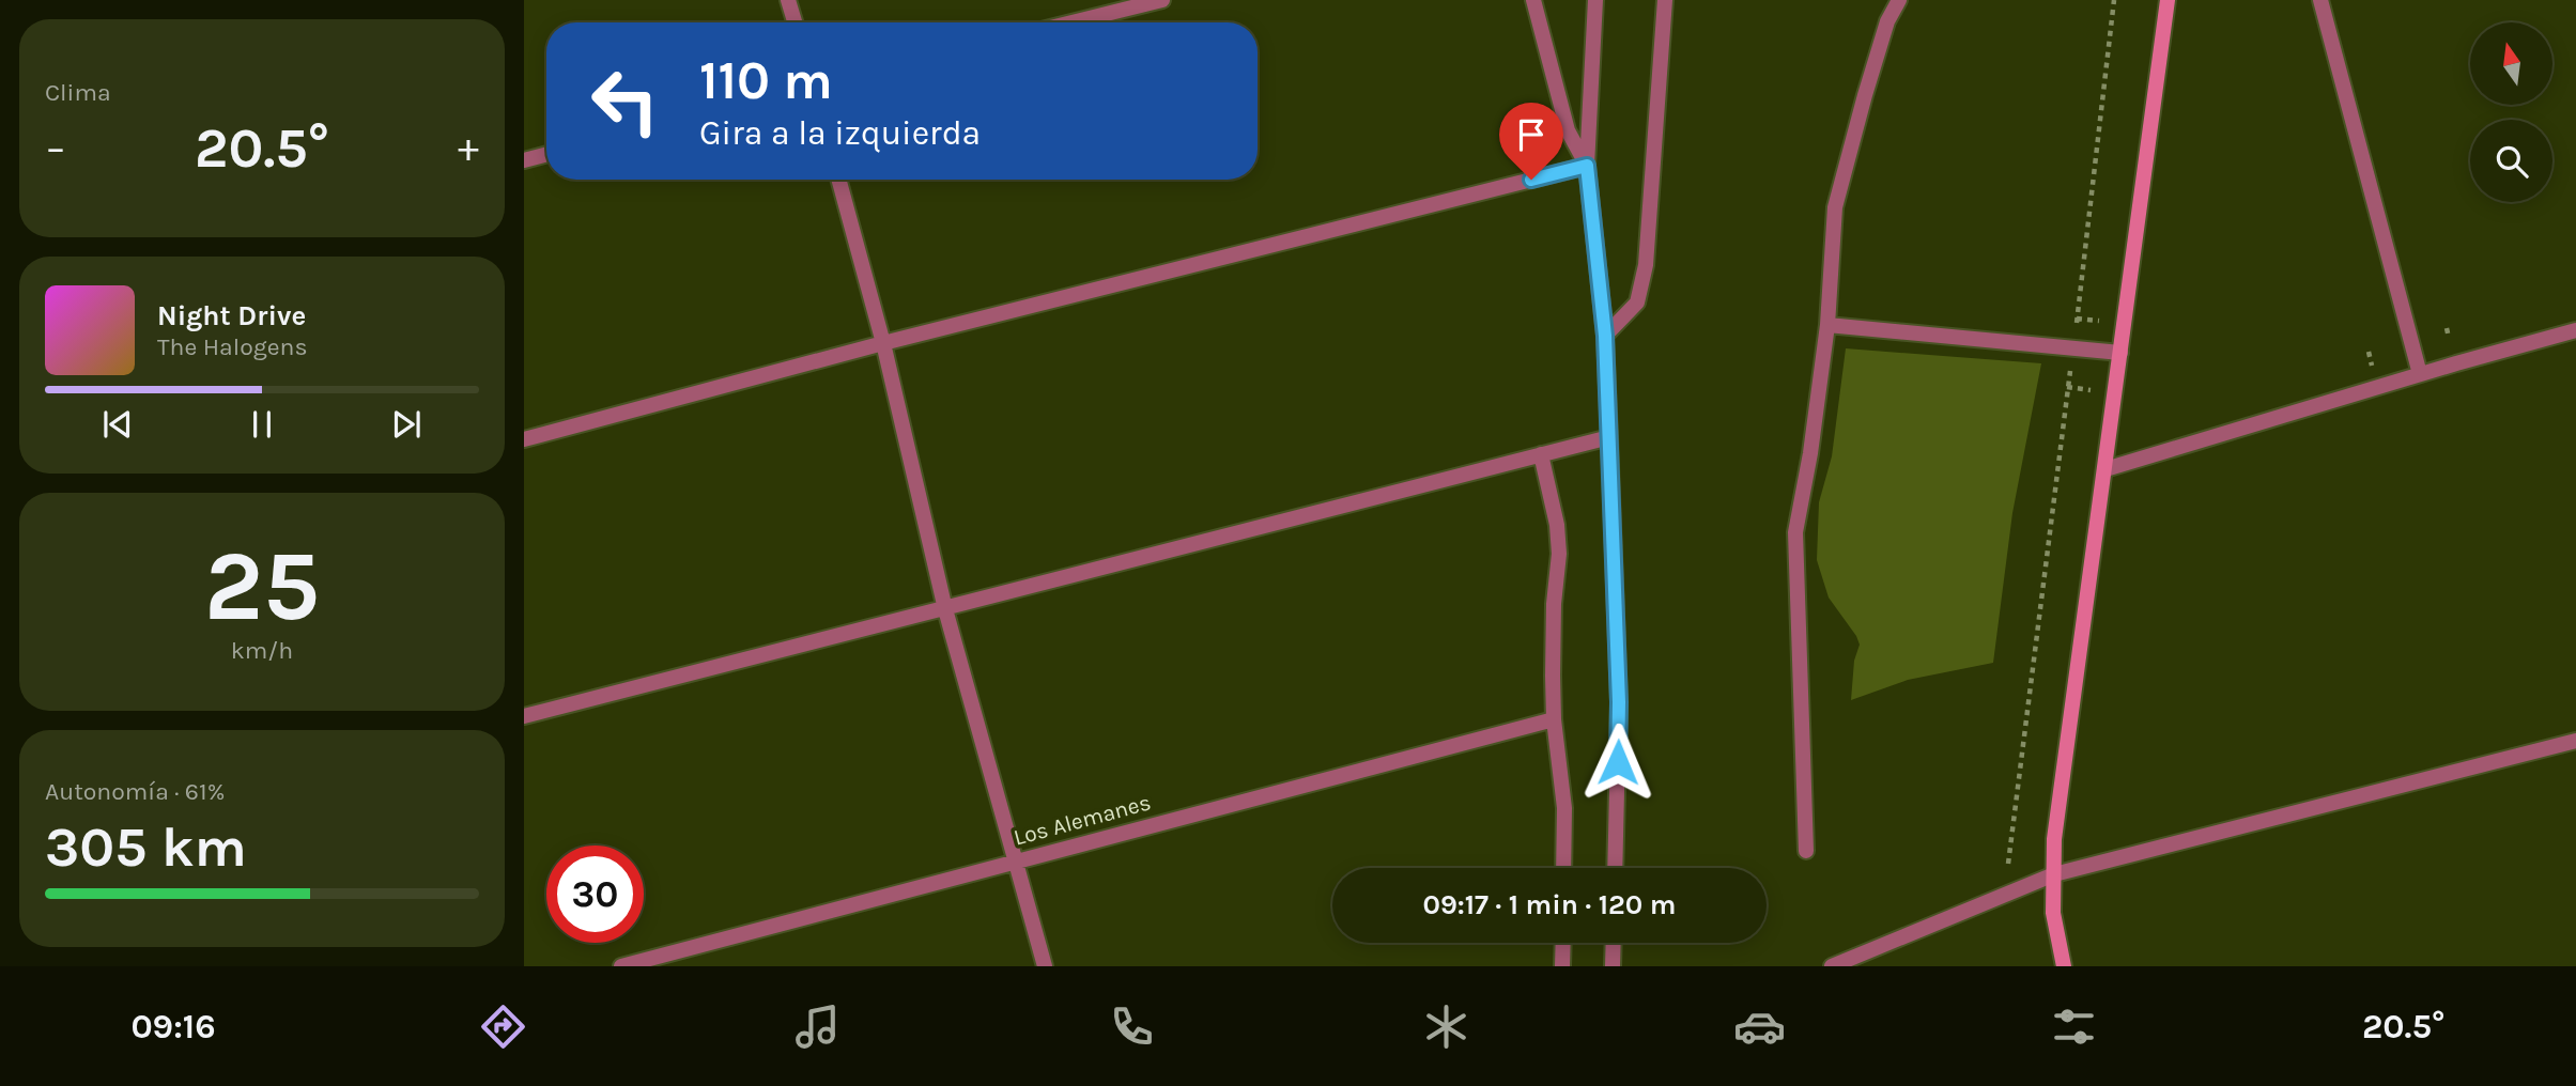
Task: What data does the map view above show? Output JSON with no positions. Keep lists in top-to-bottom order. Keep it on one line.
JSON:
{"streets":{"street":["Los Alemanes"]},"north":"top","page":{"tile":["Clima",["25","km/h"],["Autonomía · 61%","305 km"]],"turn":["110 m","Gira a la izquierda"],"heat":["−","20.5°","+"],"song":["Night Drive","The Halogens"],"limit":"30","trip":"09:17 · 1 min · 120 m","tabs":["09:16","20.5°"]}}
